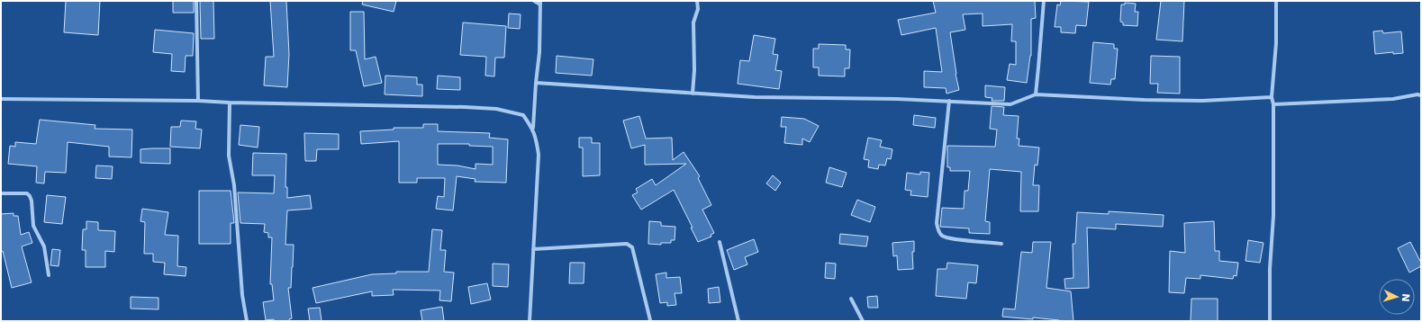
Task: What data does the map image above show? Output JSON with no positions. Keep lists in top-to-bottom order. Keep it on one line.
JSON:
{"north":"right"}
